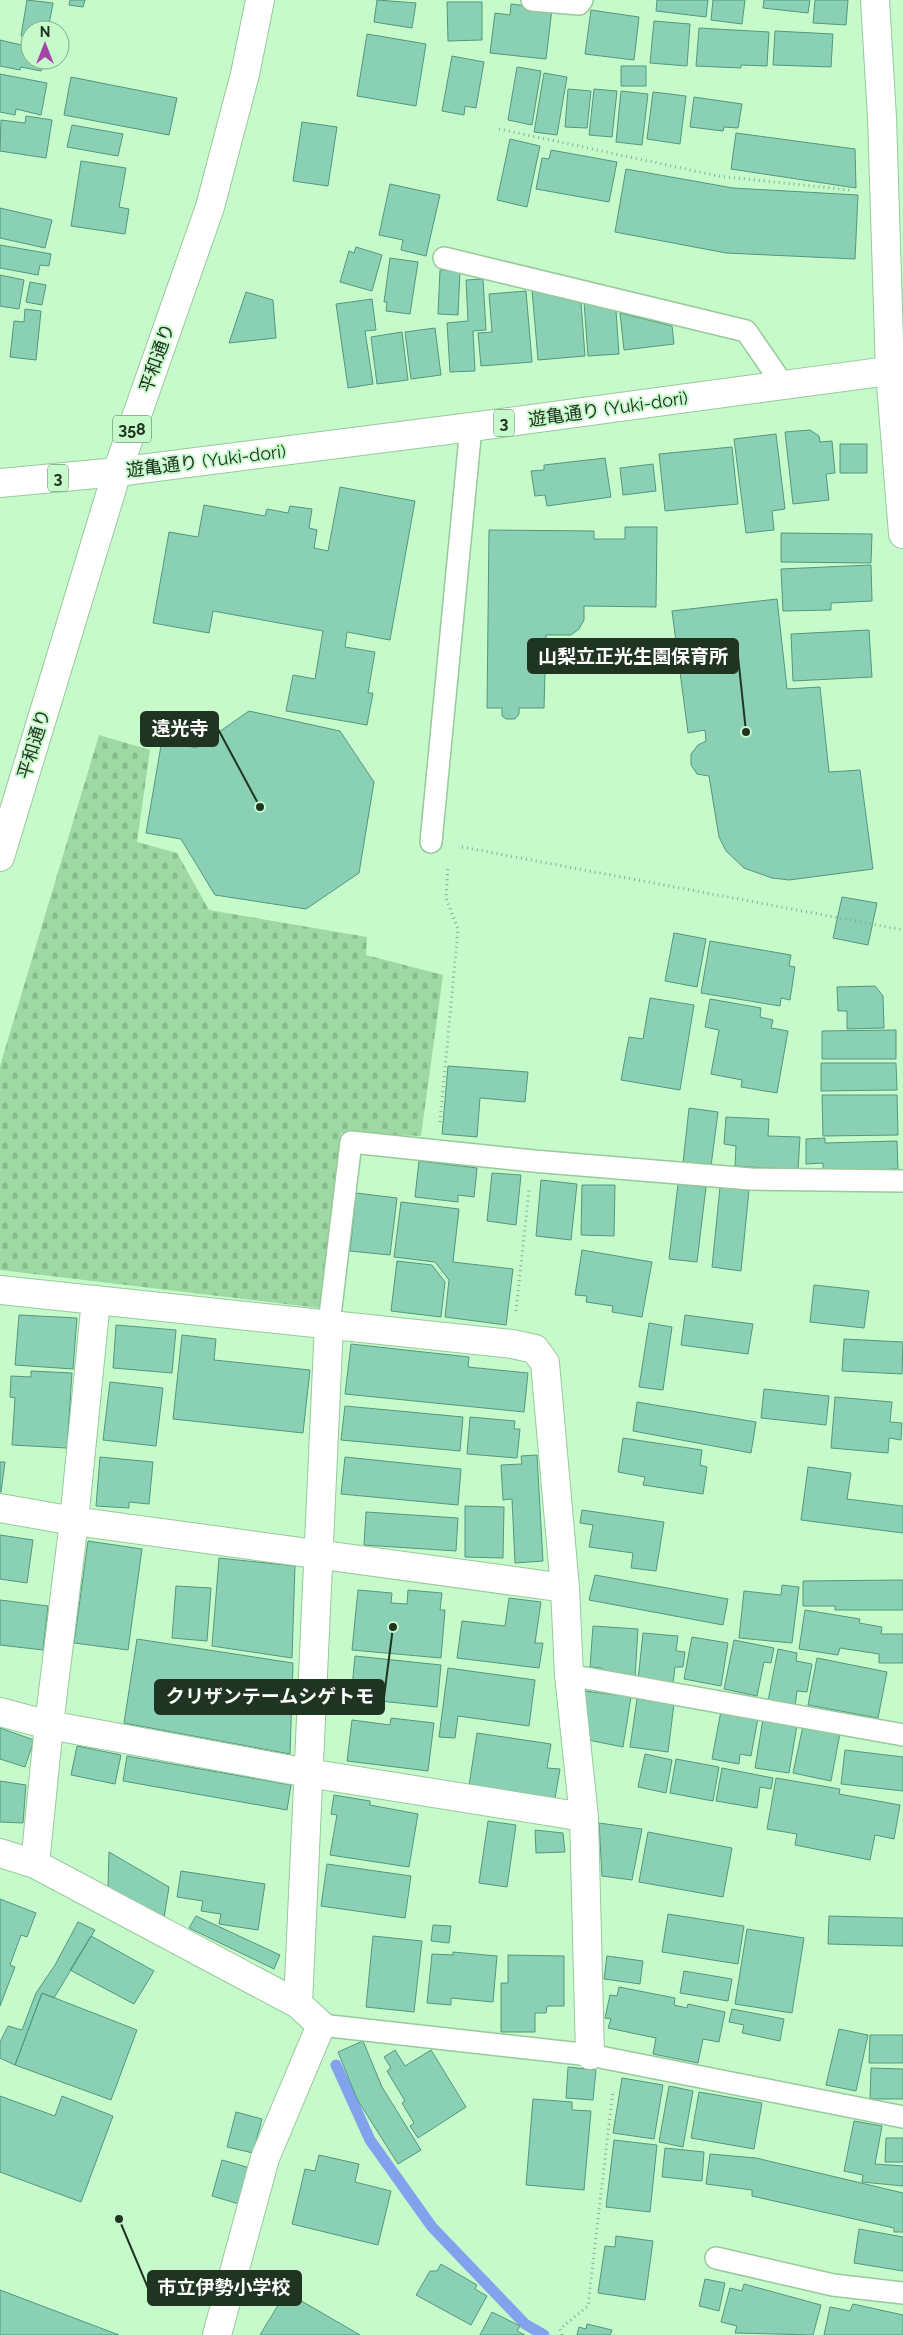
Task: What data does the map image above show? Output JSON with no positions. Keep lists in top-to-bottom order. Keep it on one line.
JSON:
{"streets":{"main road":["平和通り","遊亀通り (Yuki-dori)","3","358"]},"crossings":[["平和通り","遊亀通り (Yuki-dori)"],["平和通り","3"],["遊亀通り (Yuki-dori)","3"]],"places":["山梨立正光生園保育所","遠光寺","クリザンテームシゲトモ","市立伊勢小学校"],"north":"top"}
